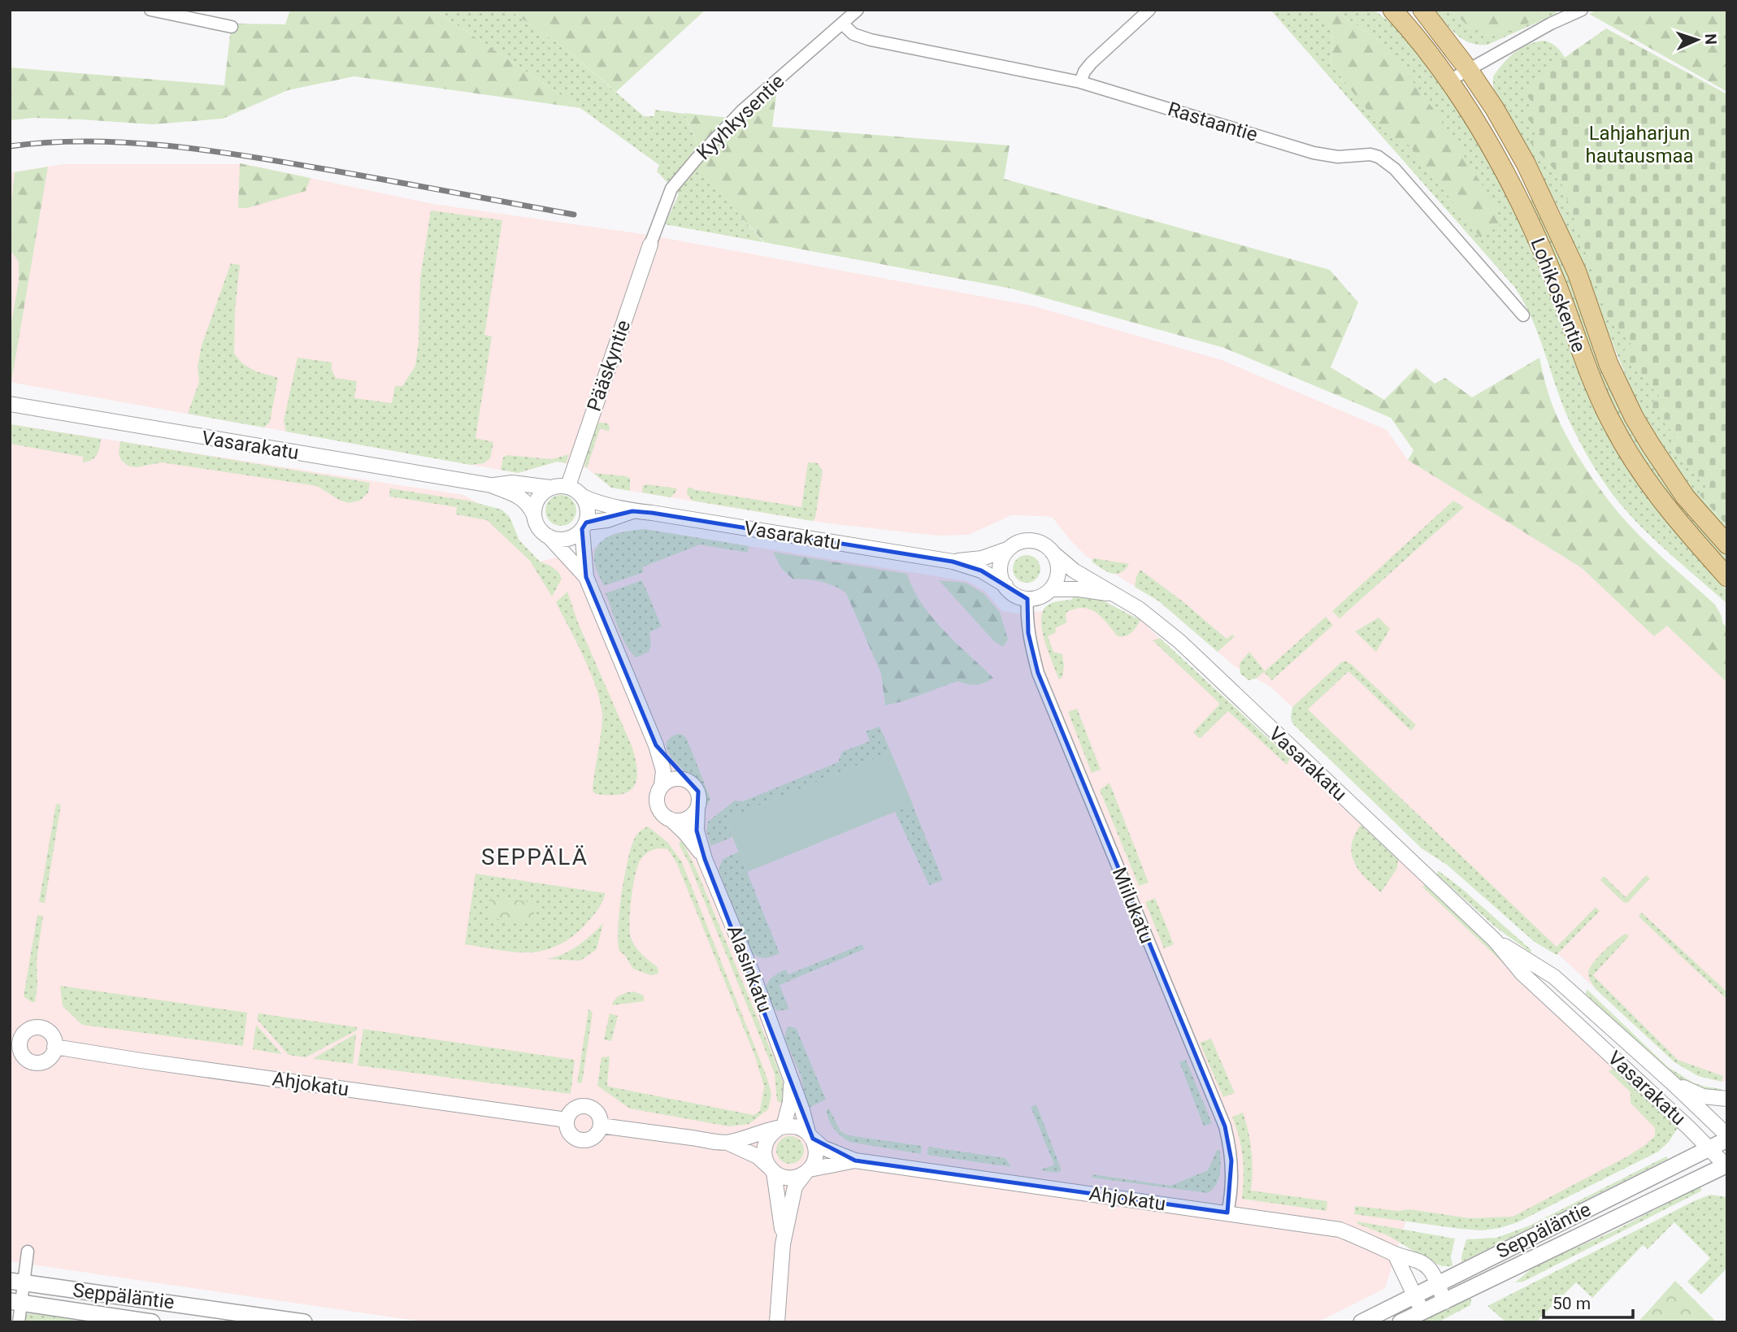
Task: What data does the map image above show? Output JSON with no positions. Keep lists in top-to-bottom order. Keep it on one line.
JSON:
{"streets":{"main road":["Lohikoskentie","Seppäläntie"],"street":["Kyyhkysentie","Rastaantie","Pääskyntie","Vasarakatu","Miilukatu","Alasinkatu","Ahjokatu"]},"crossings":[["Kyyhkysentie","Rastaantie"],["Kyyhkysentie","Pääskyntie"],["Pääskyntie","Vasarakatu"],["Vasarakatu","Miilukatu"],["Vasarakatu","Seppäläntie"],["Miilukatu","Ahjokatu"],["Alasinkatu","Ahjokatu"],["Ahjokatu","Seppäläntie"]],"districts":["SEPPÄLÄ"],"parks":["Lahjaharjun hautausmaa"],"scale_bar":"50 m","north":"right"}
